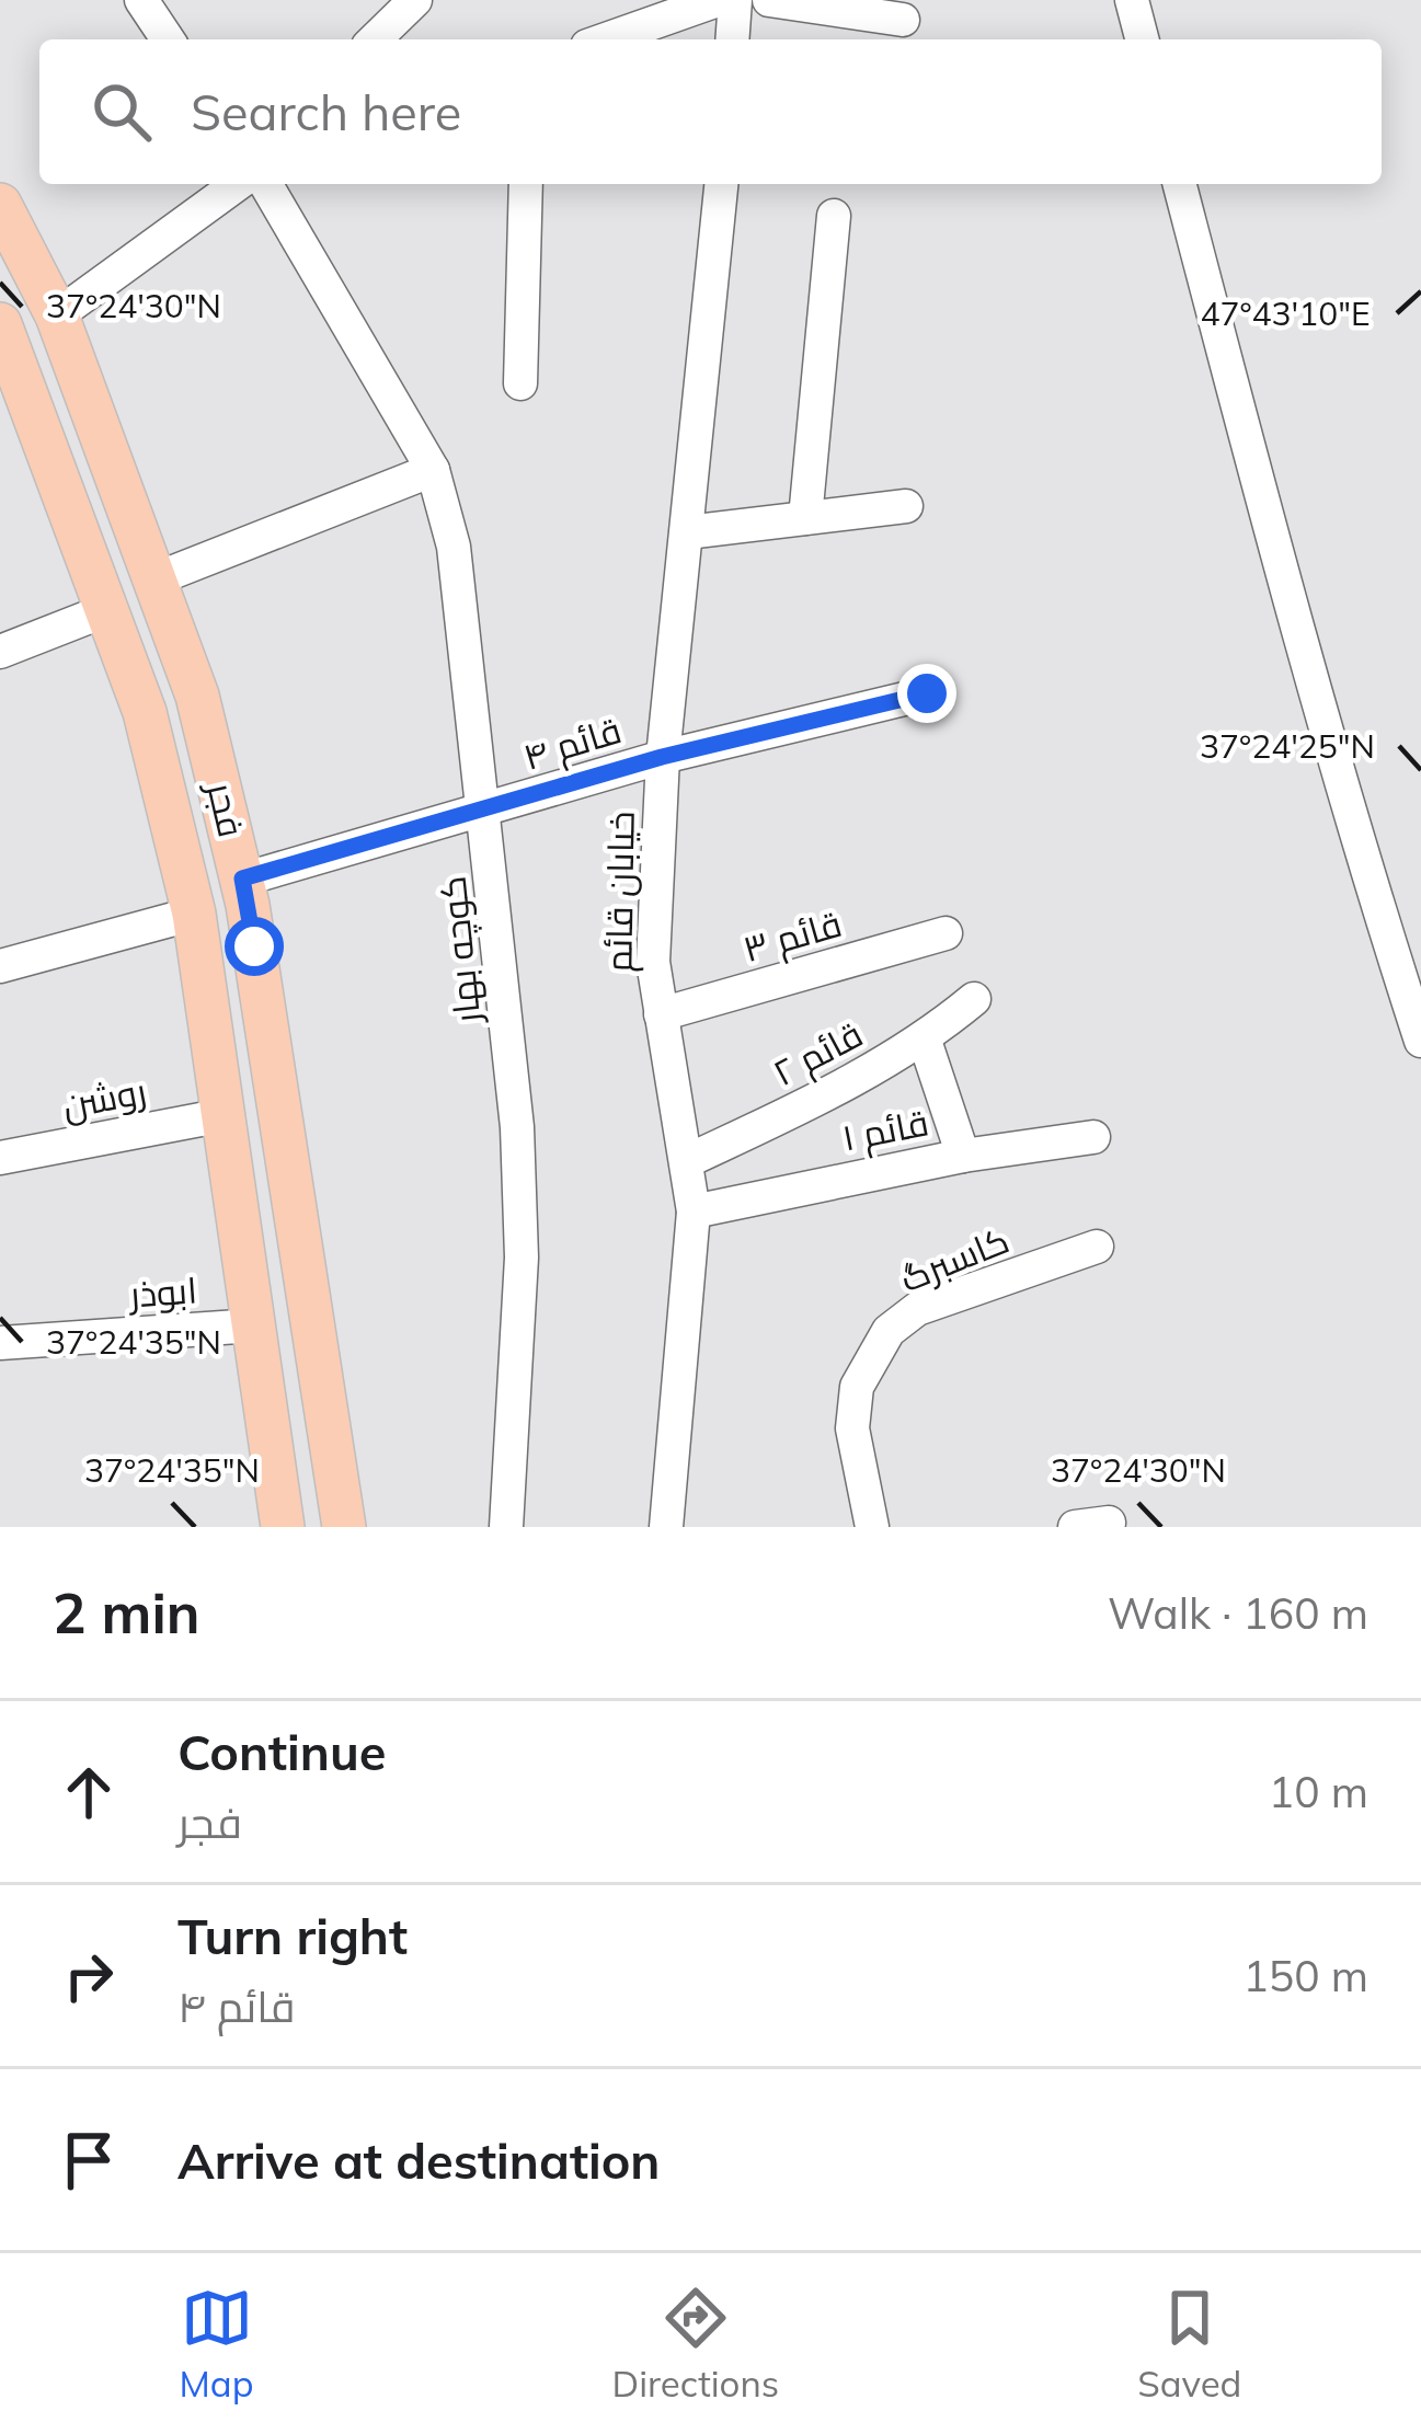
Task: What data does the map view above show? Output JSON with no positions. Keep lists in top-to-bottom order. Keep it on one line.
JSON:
{"streets":{"main road":["فجر"],"street":["قائم ۴","خیابان قائم","قائم ۳","کوچه بهار","قائم ۲","روشن","قائم ۱","کاسبرگ","ابوذر"]},"crossings":[["قائم ۴","فجر"],["قائم ۴","خیابان قائم"],["قائم ۴","کوچه بهار"],["فجر","روشن"],["فجر","ابوذر"],["خیابان قائم","قائم ۳"],["خیابان قائم","قائم ۲"],["خیابان قائم","قائم ۱"]],"page":{"search":"Search here","heading":["2 min","Walk · 160 m"],"list":[["Continue","فجر","10 m"],["Turn right","قائم ۴","150 m"],"Arrive at destination"],"nav":["Map","Directions","Saved"]},"coordinates":["37°24'30\"N","47°43'10\"E","37°24'25\"N","37°24'35\"N"]}
